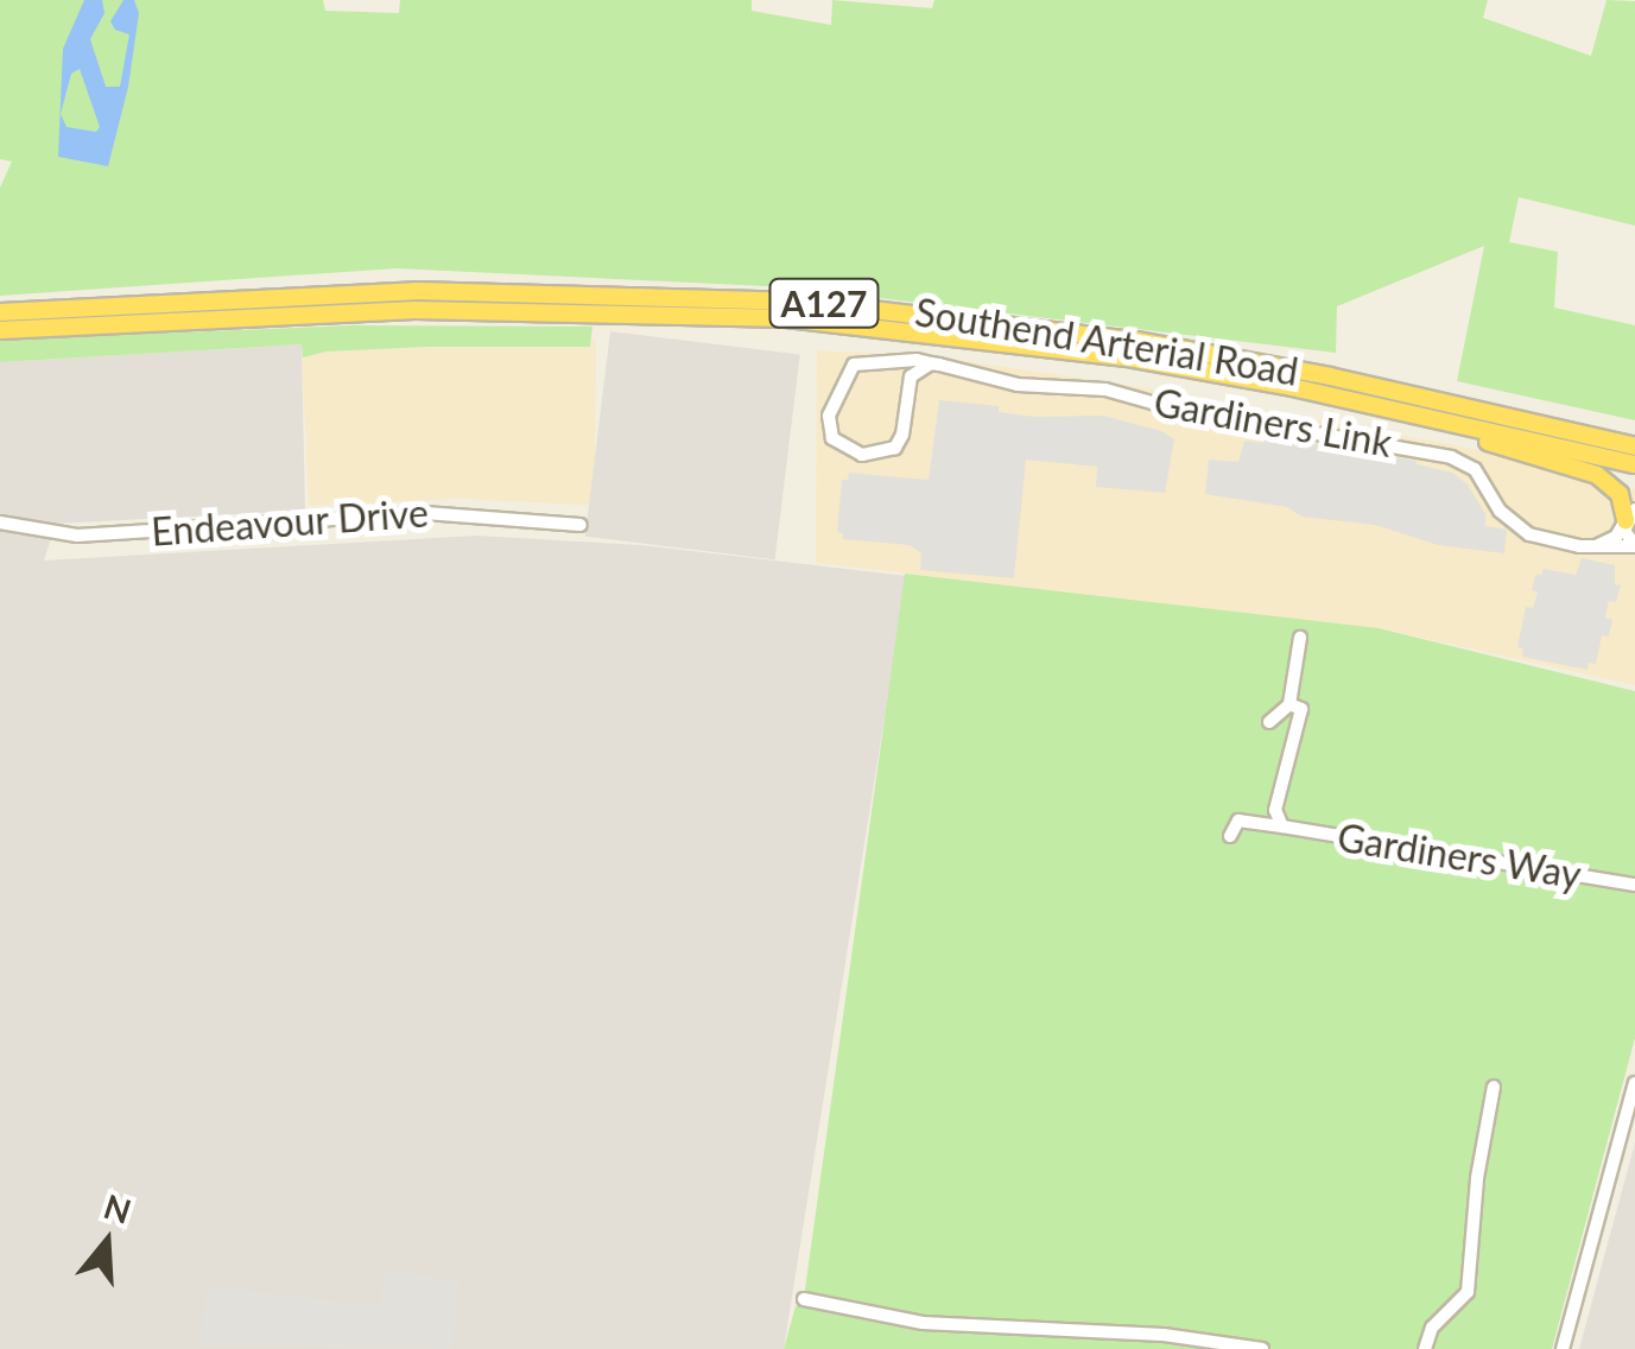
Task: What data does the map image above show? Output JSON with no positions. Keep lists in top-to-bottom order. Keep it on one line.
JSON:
{"streets":{"highway":["A127","Southend Arterial Road"],"street":["Gardiners Link","Endeavour Drive","Gardiners Way"]},"crossings":[["A127","Southend Arterial Road"]],"north":"top"}
